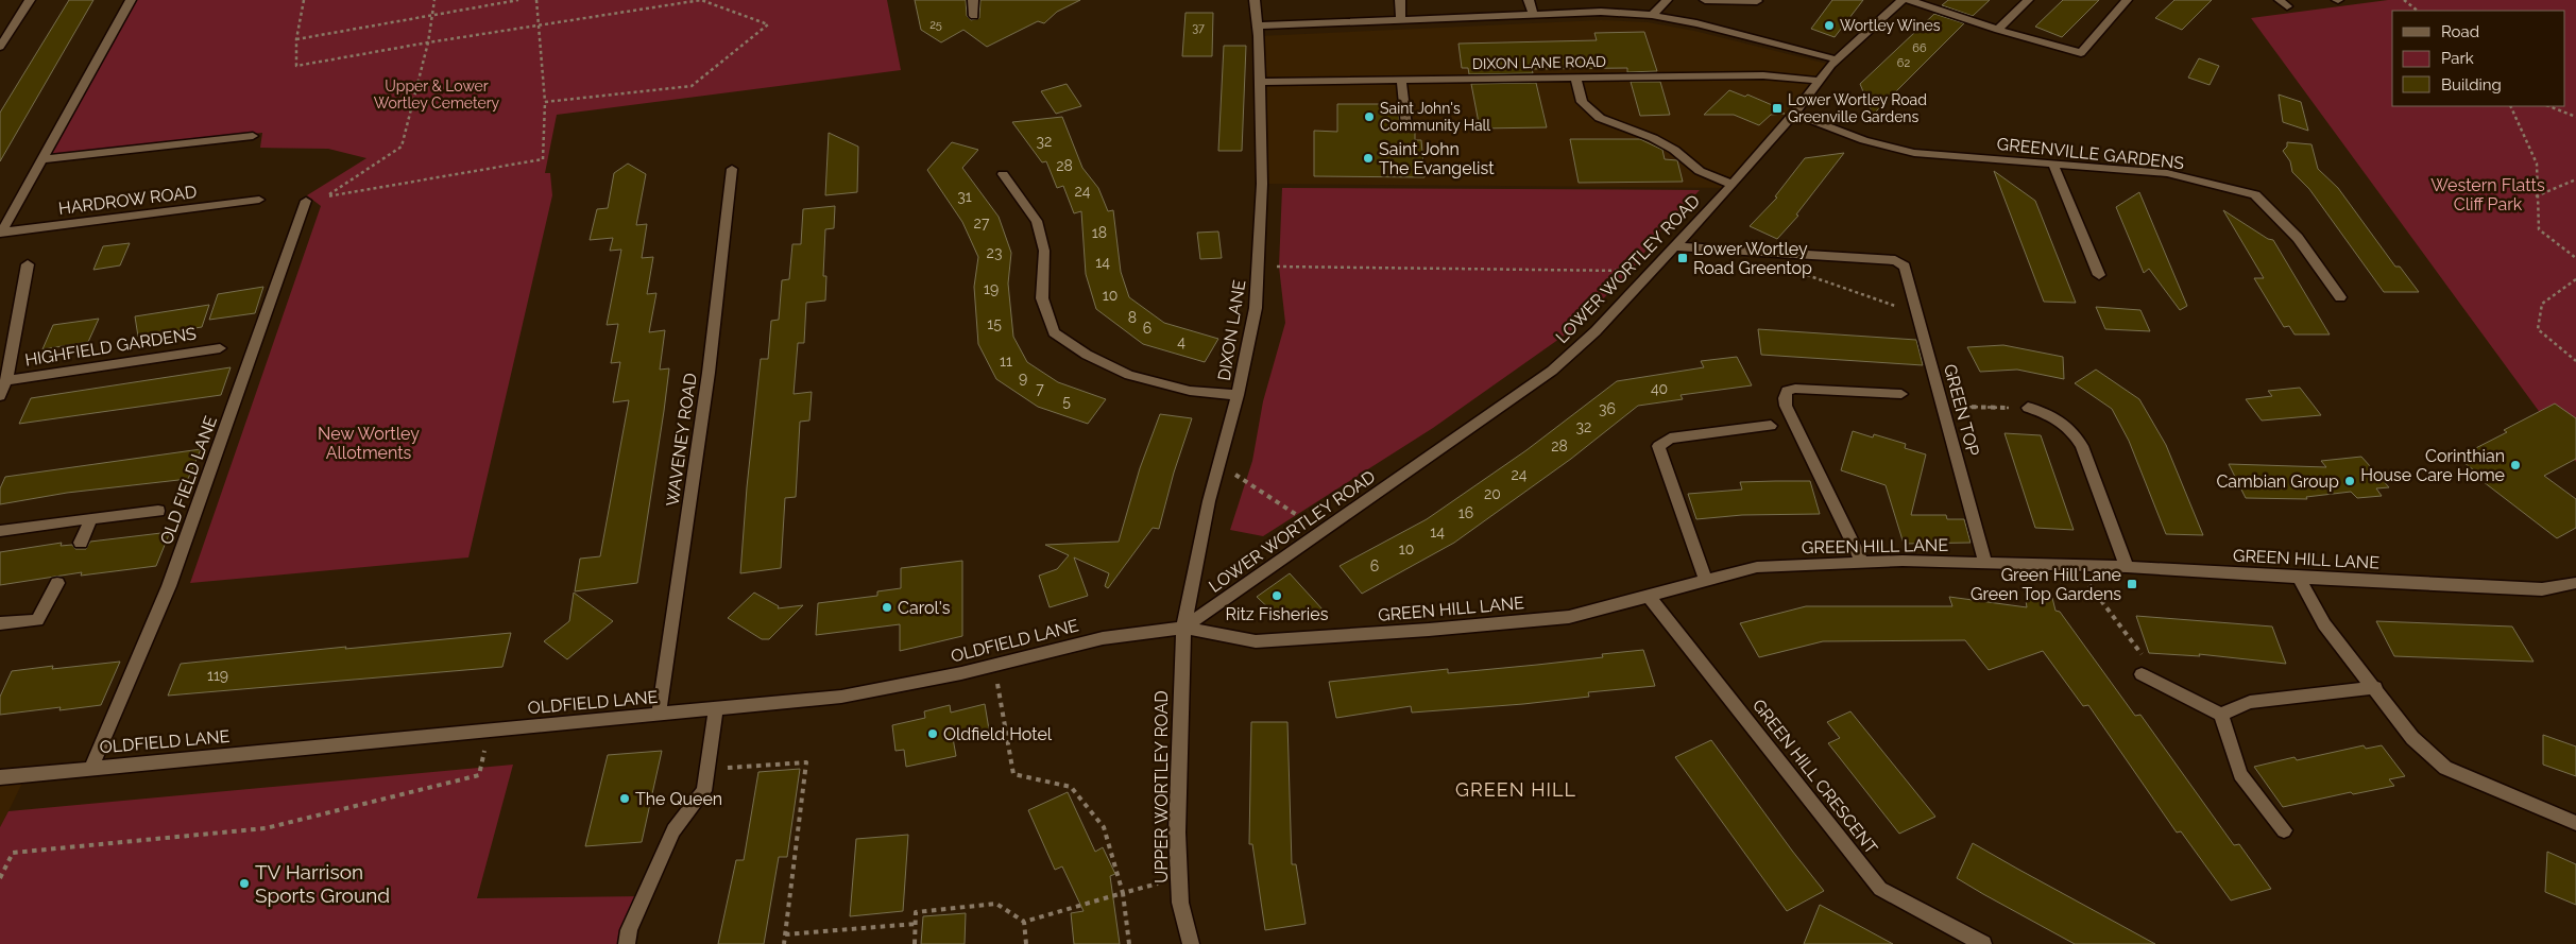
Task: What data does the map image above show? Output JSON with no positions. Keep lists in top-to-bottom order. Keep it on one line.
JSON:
{"streets":{"street":["DIXON LANE ROAD","GREENVILLE GARDENS","HARDROW ROAD","LOWER WORTLEY ROAD","DIXON LANE","HIGHFIELD GARDENS","GREEN TOP","WAVENEY ROAD","OLD FIELD LANE","GREEN HILL LANE","OLDFIELD LANE","GREEN HILL CRESCENT","UPPER WORTLEY ROAD"]},"crossings":[["DIXON LANE ROAD","LOWER WORTLEY ROAD"],["DIXON LANE ROAD","DIXON LANE"],["GREENVILLE GARDENS","LOWER WORTLEY ROAD"],["LOWER WORTLEY ROAD","DIXON LANE"],["LOWER WORTLEY ROAD","GREEN TOP"],["LOWER WORTLEY ROAD","GREEN HILL LANE"],["LOWER WORTLEY ROAD","OLDFIELD LANE"],["LOWER WORTLEY ROAD","UPPER WORTLEY ROAD"],["DIXON LANE","GREEN HILL LANE"],["DIXON LANE","OLDFIELD LANE"],["DIXON LANE","UPPER WORTLEY ROAD"],["GREEN TOP","GREEN HILL LANE"],["WAVENEY ROAD","OLDFIELD LANE"],["OLD FIELD LANE","OLDFIELD LANE"],["GREEN HILL LANE","OLDFIELD LANE"],["GREEN HILL LANE","GREEN HILL CRESCENT"],["GREEN HILL LANE","UPPER WORTLEY ROAD"],["OLDFIELD LANE","UPPER WORTLEY ROAD"]],"districts":["GREEN HILL"],"parks":["Upper & Lower Wortley Cemetery","Western Flatts Cliff Park","New Wortley Allotments"],"places":{"other":["Wortley Wines","Saint John's Community Hall","Saint John The Evangelist","Corinthian House Care Home","Cambian Group","Ritz Fisheries","Carol's","Oldfield Hotel","The Queen","TV Harrison Sports Ground"],"transit":["Lower Wortley Road Greenville Gardens","Lower Wortley Road Greentop","Green Hill Lane Green Top Gardens"]},"house_numbers":["25","37","66","62","32","28","24","31","27","18","23","14","19","10","8","15","6","4","11","9","7","40","5","36","32","28","24","20","16","14","10","6","119"],"legend":["Road","Park","Building"]}
